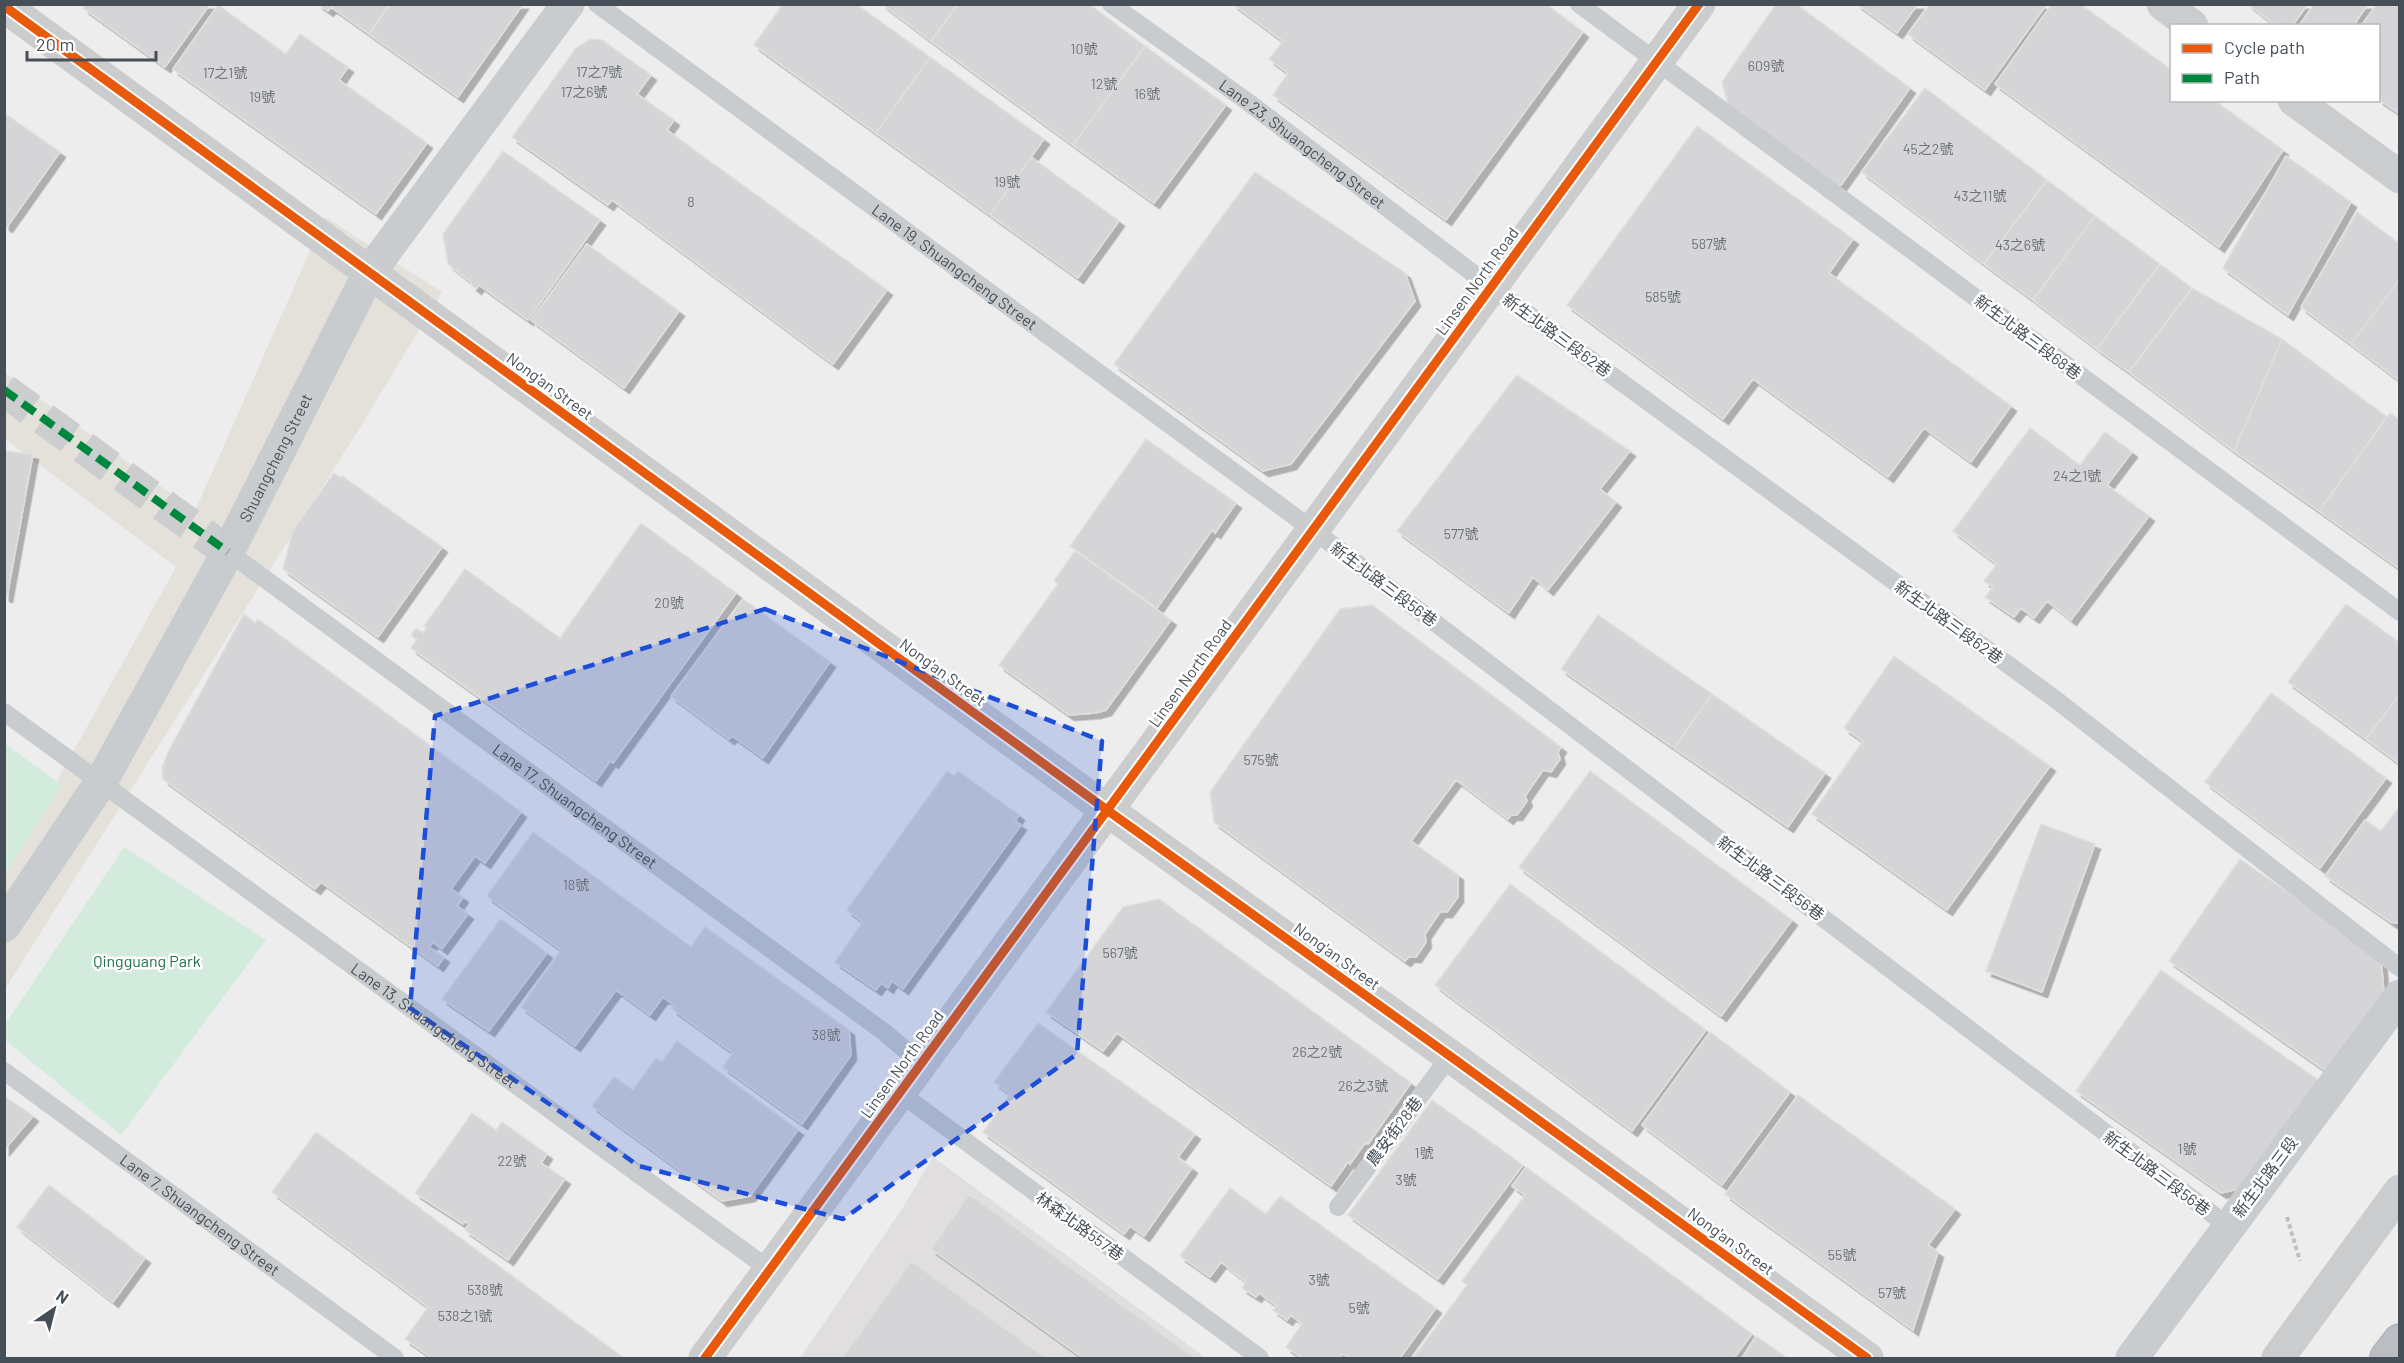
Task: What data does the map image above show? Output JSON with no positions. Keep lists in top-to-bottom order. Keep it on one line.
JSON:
{"streets":{"street":["Linsen North Road","Nong'an Street","Shuangcheng Street","新生北路三段"],"lane":["Lane 23, Shuangcheng Street","Lane 19, Shuangcheng Street","新生北路三段62巷","新生北路三段68巷","新生北路三段56巷","Lane 17, Shuangcheng Street","Lane 13, Shuangcheng Street","農安街28巷","Lane 7, Shuangcheng Street","林森北路557巷"]},"crossings":[["Lane 23, Shuangcheng Street","Linsen North Road"],["Lane 23, Shuangcheng Street","新生北路三段62巷"],["Lane 19, Shuangcheng Street","Linsen North Road"],["Lane 19, Shuangcheng Street","新生北路三段56巷"],["Linsen North Road","新生北路三段62巷"],["Linsen North Road","新生北路三段68巷"],["Linsen North Road","Nong'an Street"],["Linsen North Road","新生北路三段56巷"],["Linsen North Road","Lane 17, Shuangcheng Street"],["Linsen North Road","Lane 13, Shuangcheng Street"],["Linsen North Road","林森北路557巷"],["Nong'an Street","Shuangcheng Street"],["Nong'an Street","農安街28巷"],["Shuangcheng Street","Lane 17, Shuangcheng Street"],["Shuangcheng Street","Lane 13, Shuangcheng Street"],["新生北路三段56巷","新生北路三段"]],"parks":["Qingguang Park"],"house_numbers":["10號","609號","17之7號","17之1號","12號","17之6號","16號","19號","45之2號","19號","43之11號","8","587號","43之6號","585號","24之1號","577號","20號","575號","18號","567號","38號","26之2號","26之3號","1號","1號","22號","3號","55號","3號","538號","57號","5號","538之1號"],"legend":["Cycle path","Path"],"scale_bar":"20 m","north":"top right"}
